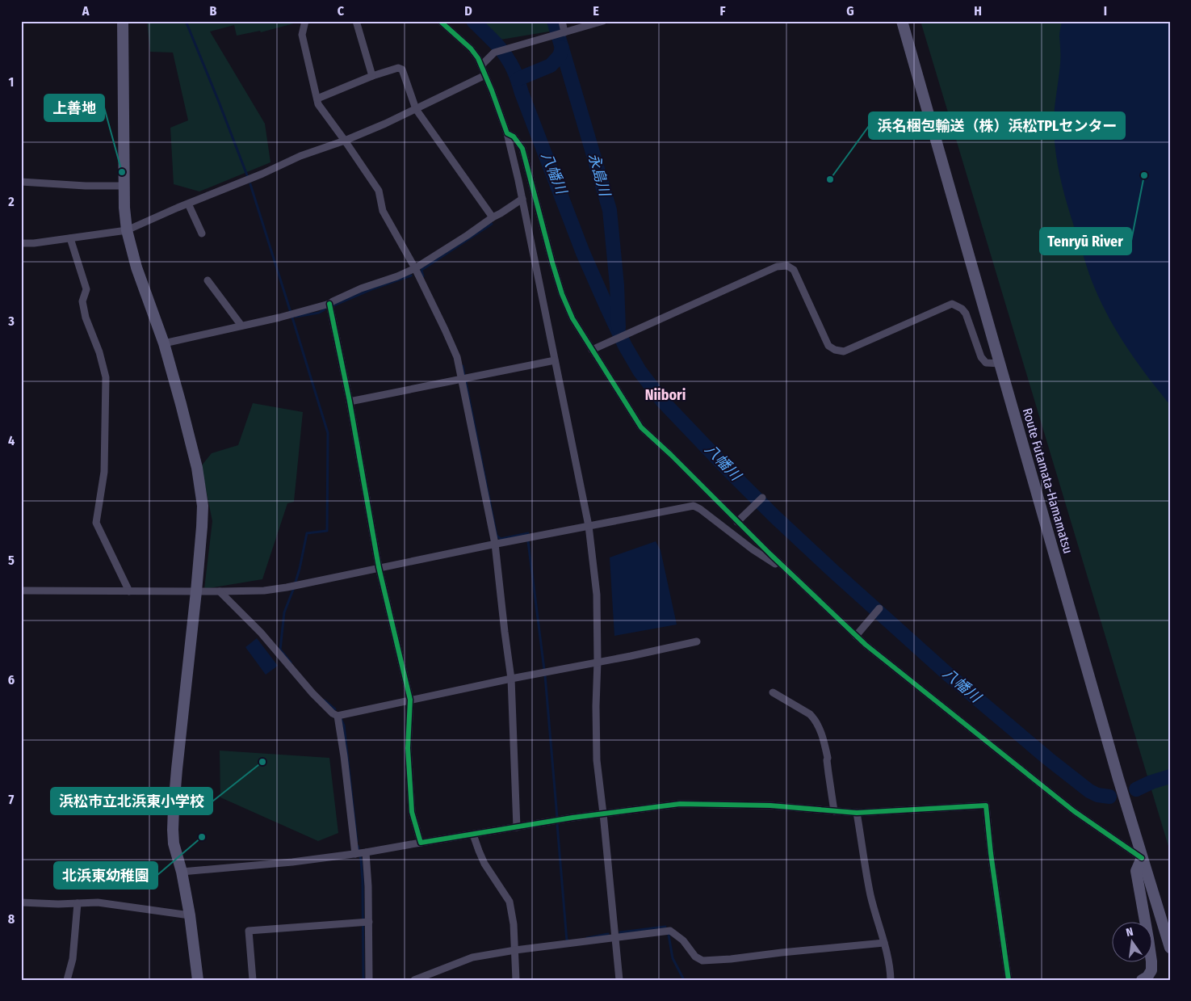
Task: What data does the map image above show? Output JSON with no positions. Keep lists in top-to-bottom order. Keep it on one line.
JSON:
{"streets":{"main road":["Route Futamata-Hamamatsu"]},"districts":["Niibori"],"water":["八幡川","永島川"],"places":["上善地","Tenryū River","浜名梱包輸送（株）浜松TPLセンター","浜松市立北浜東小学校","北浜東幼稚園"],"north":"top","grid":{"columns":["A","B","C","D","E","F","G","H","I"],"rows":["1","2","3","4","5","6","7","8"]}}
